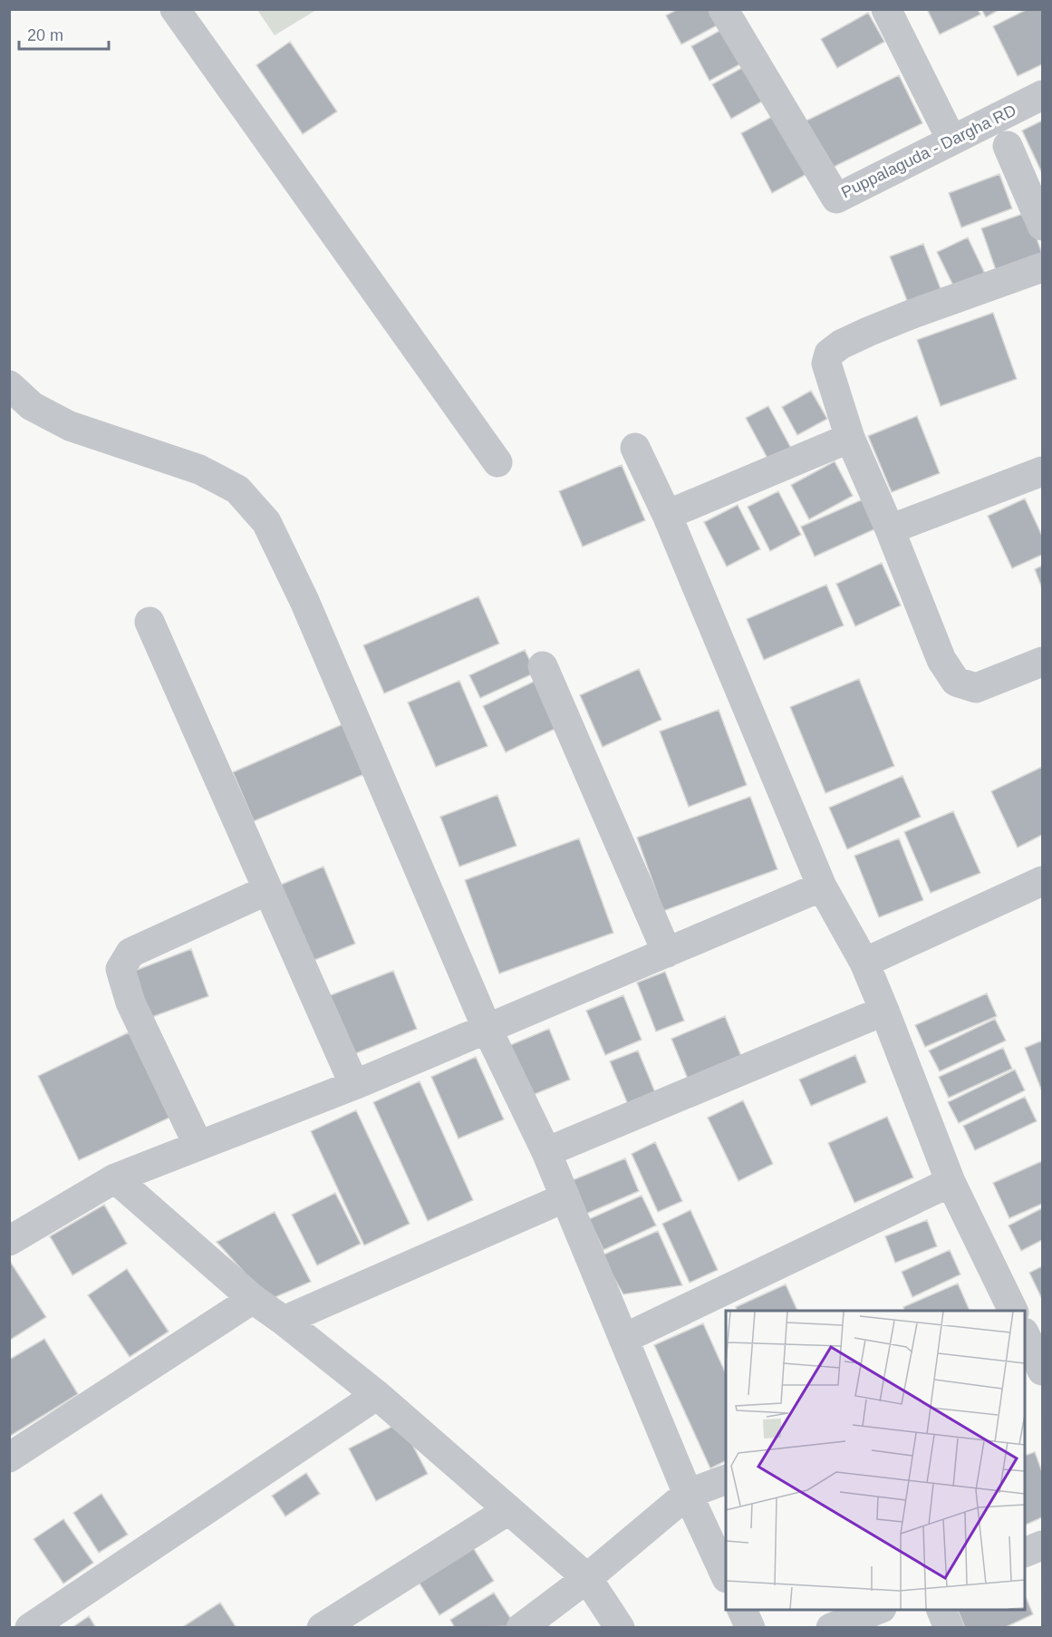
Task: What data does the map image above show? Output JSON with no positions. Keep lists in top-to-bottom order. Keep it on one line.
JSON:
{"streets":{"street":["Puppalaguda - Dargha RD"]},"scale_bar":"20 m"}
